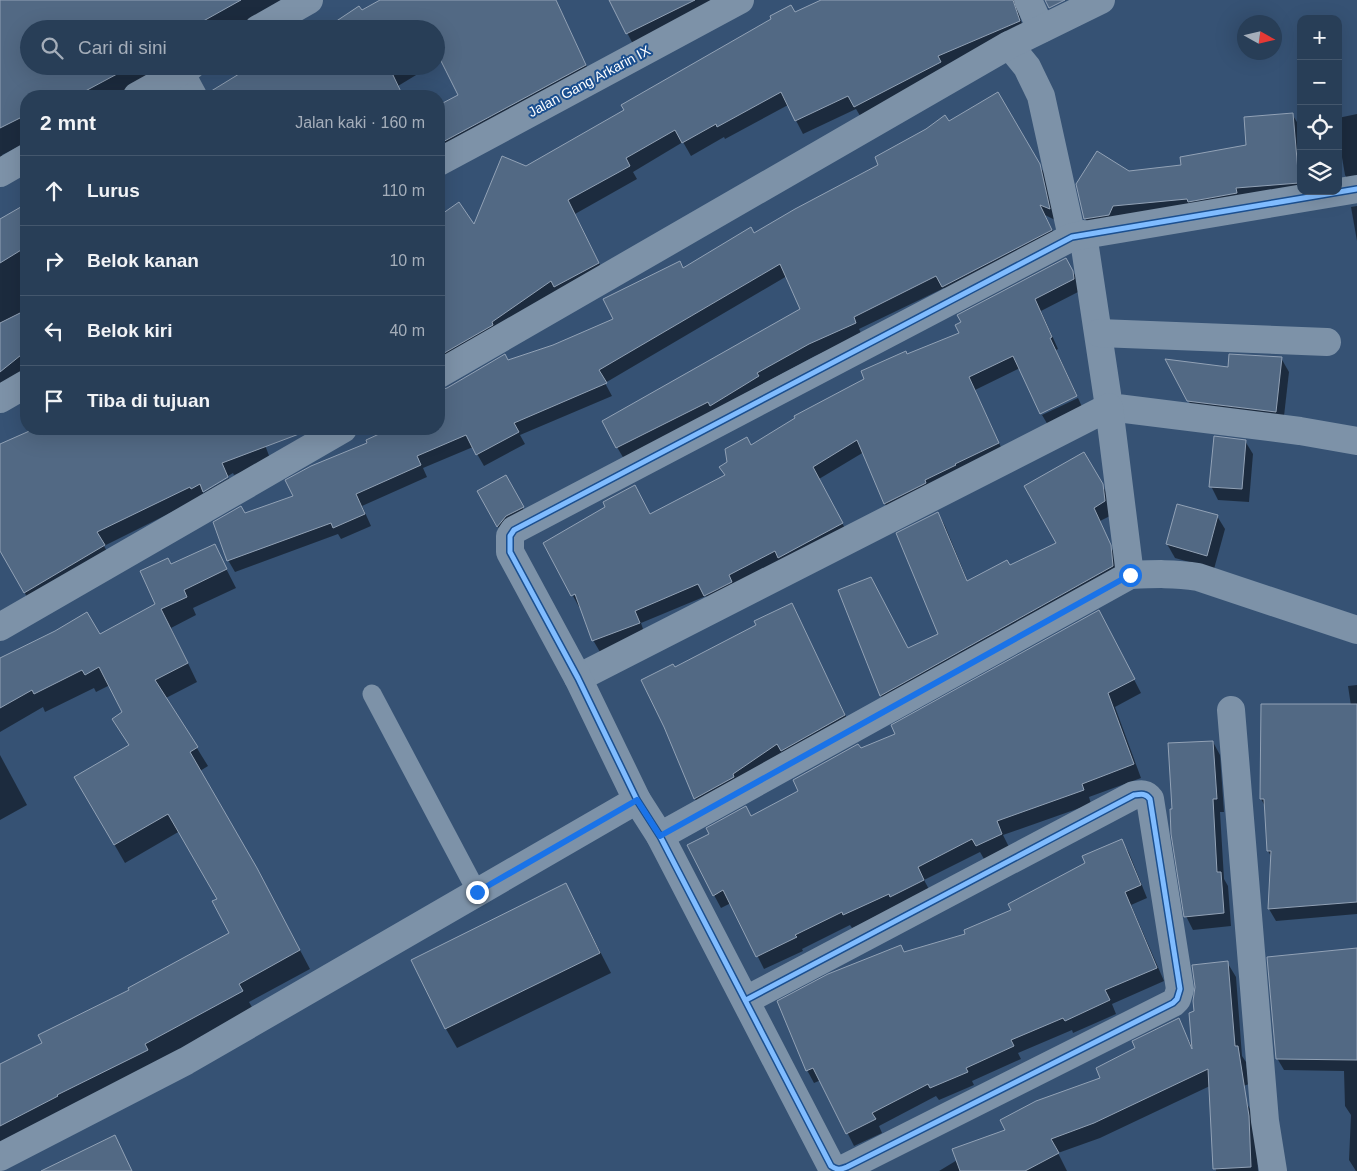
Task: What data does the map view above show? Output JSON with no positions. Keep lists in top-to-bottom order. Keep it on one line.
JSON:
{"streets":{"street":["Jalan Gang Arkarin IX"]},"north":"right","page":{"map_buttons":["+","−"],"search":"Cari di sini","heading":["2 mnt","Jalan kaki · 160 m"],"list":[["Lurus","110 m"],["Belok kanan","10 m"],["Belok kiri","40 m"],"Tiba di tujuan"]}}
